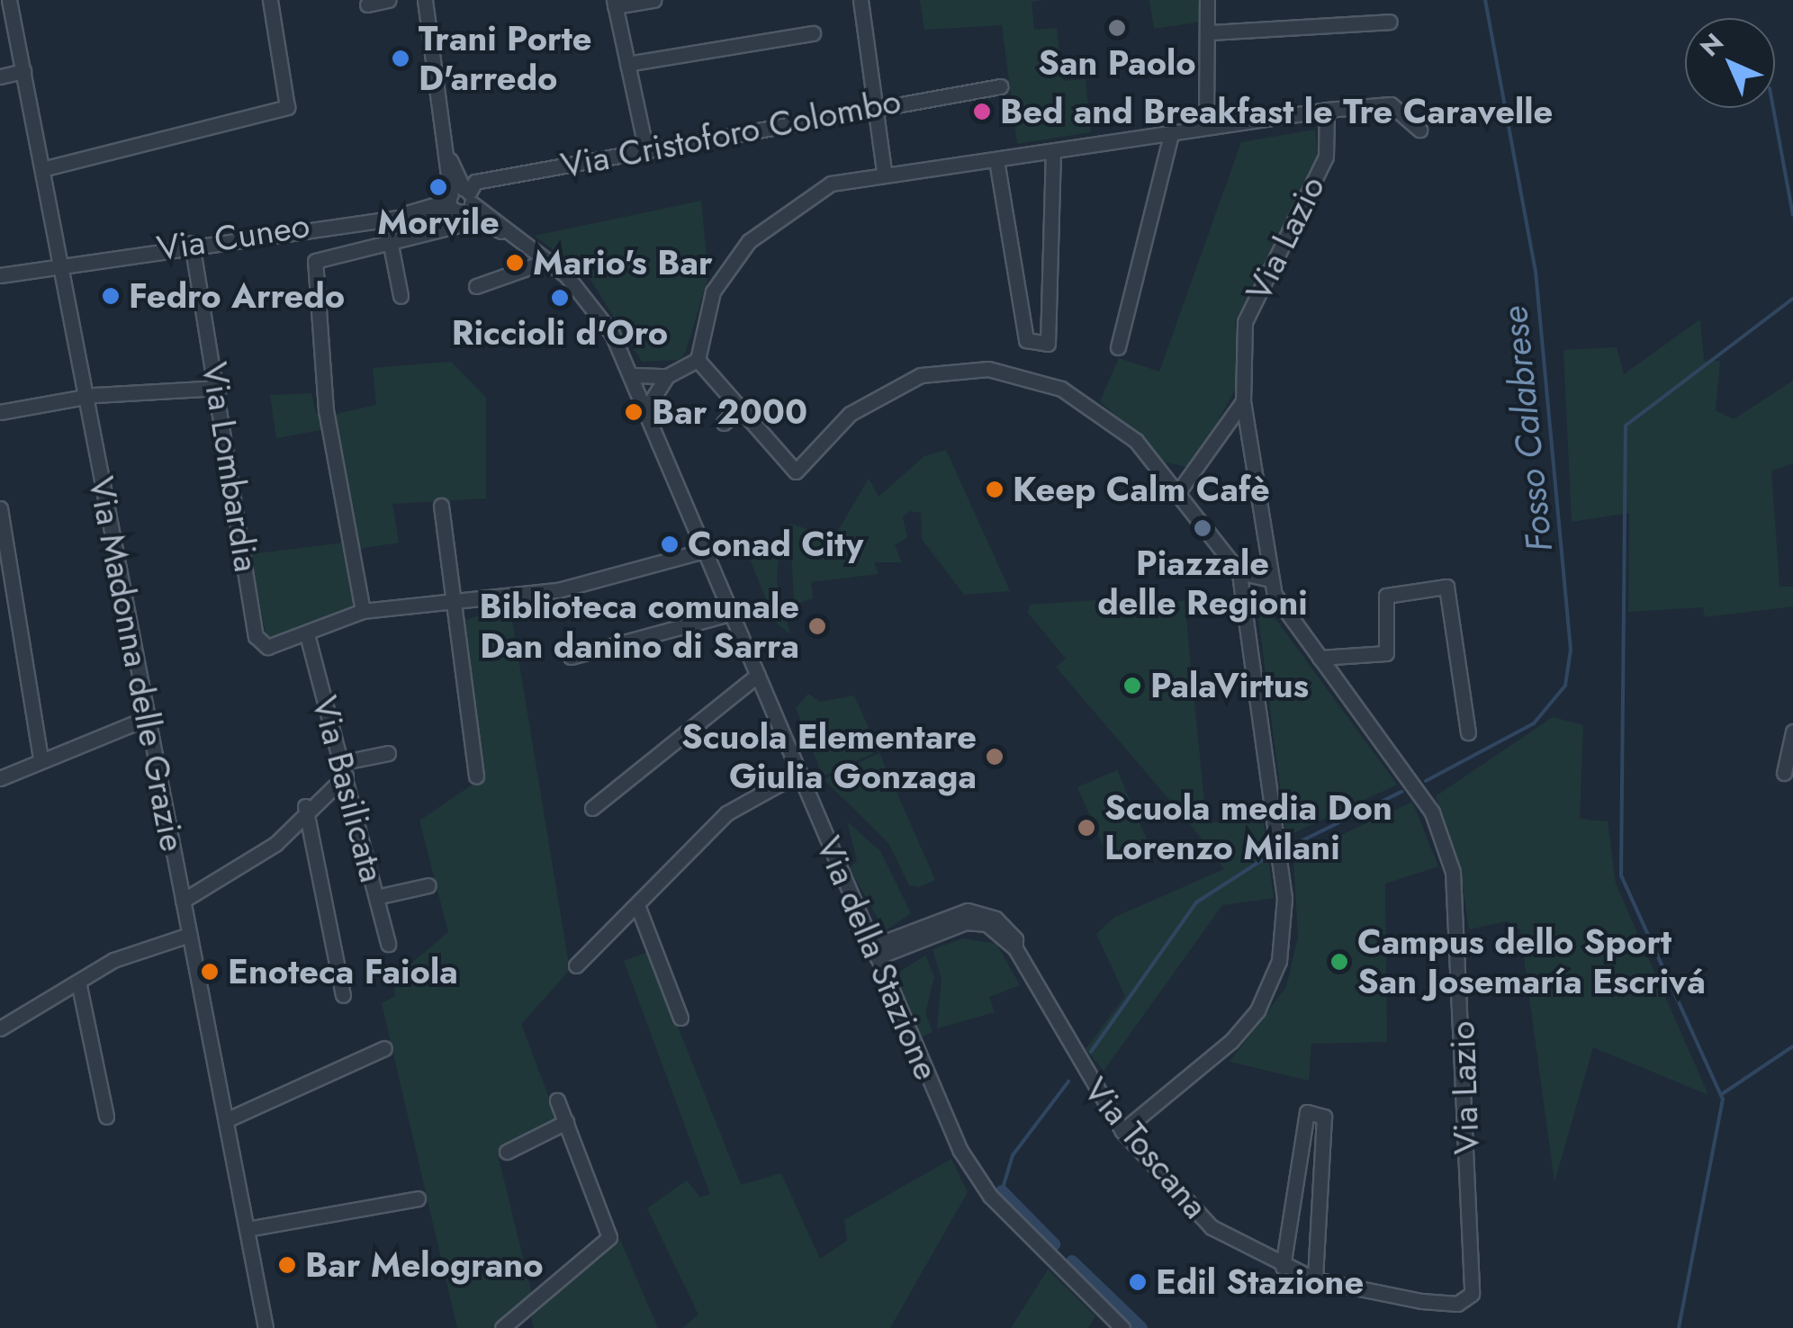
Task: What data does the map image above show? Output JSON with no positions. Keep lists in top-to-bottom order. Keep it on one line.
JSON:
{"streets":{"street":["Via Cristoforo Colombo","Via Cuneo","Via Lazio","Via Lombardia","Via Madonna delle Grazie","Via Basilicata","Via della Stazione","Via Toscana"]},"crossings":[["Via Cristoforo Colombo","Via Cuneo"],["Via Cristoforo Colombo","Via della Stazione"],["Via Cuneo","Via Lombardia"],["Via Cuneo","Via Madonna delle Grazie"],["Via Cuneo","Via della Stazione"],["Via Lazio","Via Toscana"],["Via Lombardia","Via Basilicata"],["Via della Stazione","Via Toscana"]],"water":["Fosso Calabrese"],"places":["San Paolo","Trani Porte D'arredo","Bed and Breakfast le Tre Caravelle","Morvile","Mario's Bar","Fedro Arredo","Riccioli d'Oro","Bar 2000","Keep Calm Cafè","Piazzale delle Regioni","Conad City","Biblioteca comunale Dan danino di Sarra","PalaVirtus","Scuola Elementare Giulia Gonzaga","Scuola media Don Lorenzo Milani","Campus dello Sport San Josemaría Escrivá","Enoteca Faiola","Bar Melograno","Edil Stazione"],"north":"top left"}
